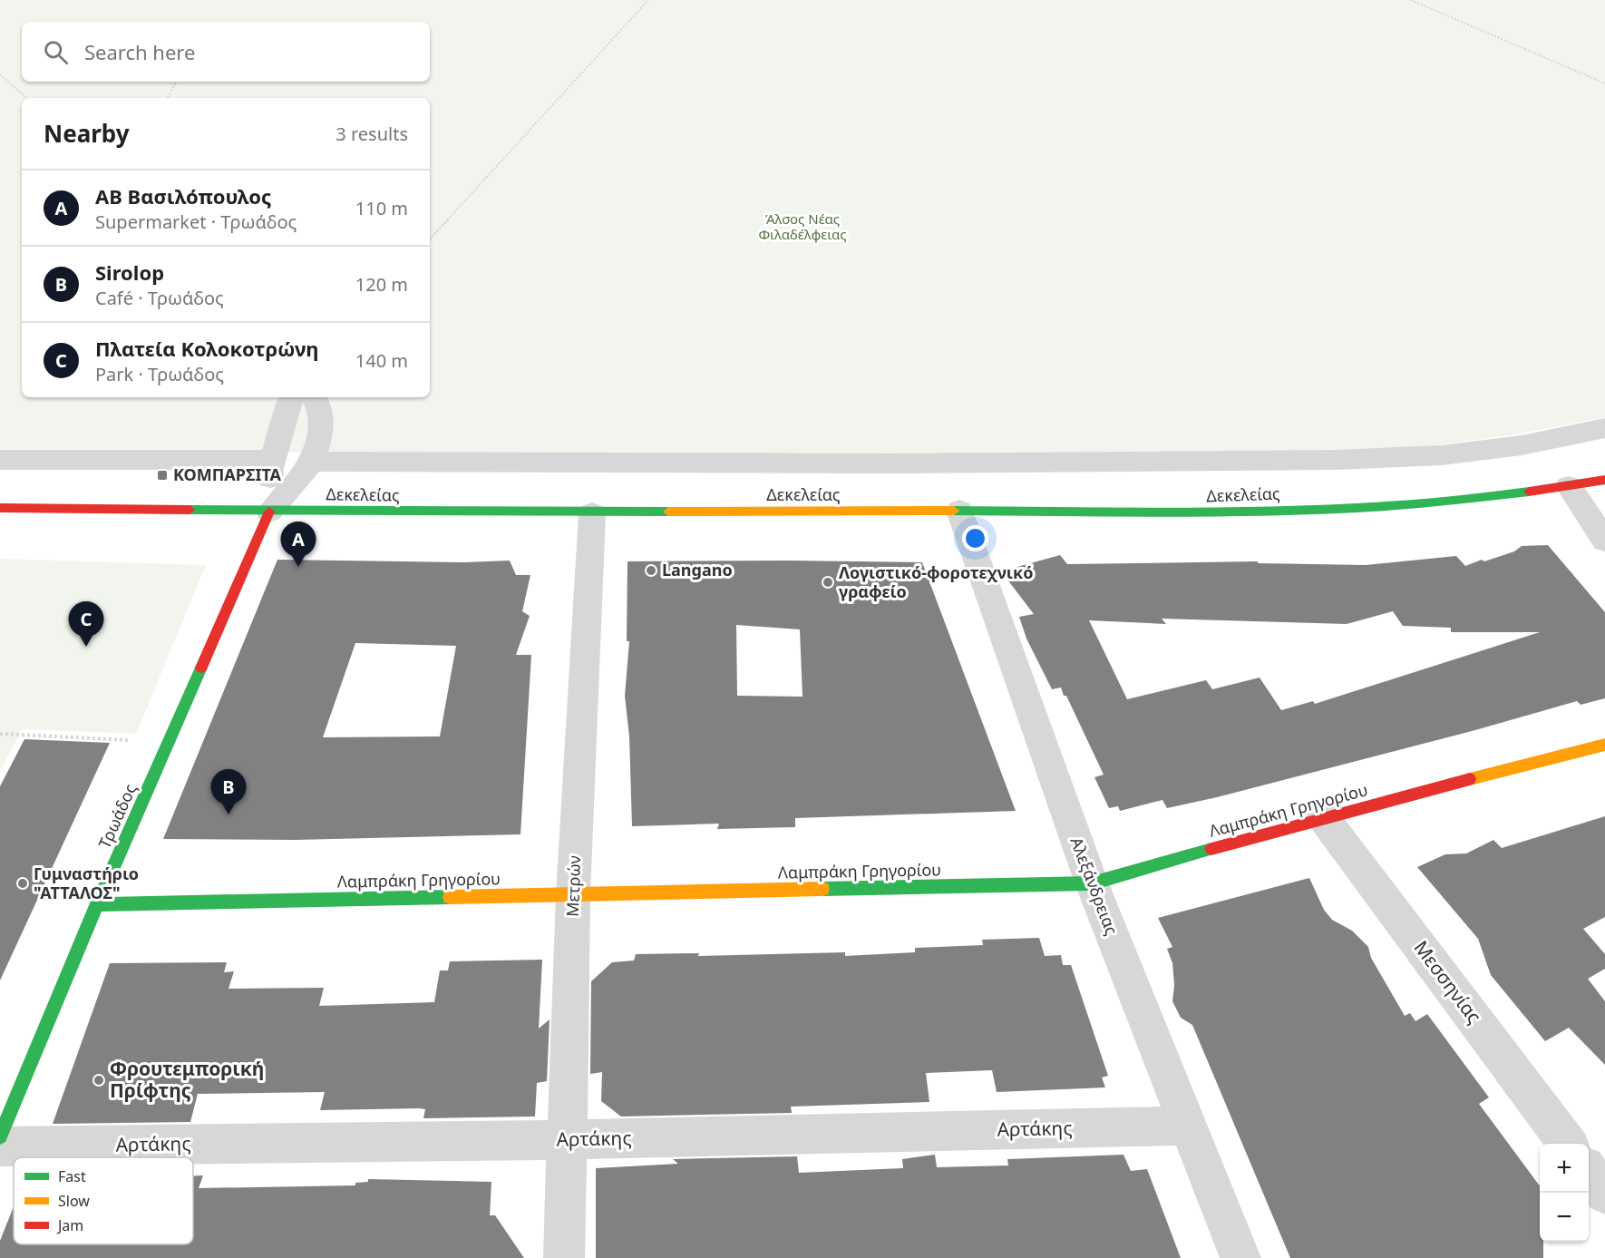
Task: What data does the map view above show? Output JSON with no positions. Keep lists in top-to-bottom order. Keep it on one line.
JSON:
{"streets":{"street":["Δεκελείας","Λαμπράκη Γρηγορίου","Τρωάδος","Μετρών","Αλεξάνδρειας","Μεσσηνίας","Αρτάκης"]},"crossings":[["Δεκελείας","Τρωάδος"],["Δεκελείας","Μετρών"],["Δεκελείας","Αλεξάνδρειας"],["Λαμπράκη Γρηγορίου","Τρωάδος"],["Λαμπράκη Γρηγορίου","Μετρών"],["Λαμπράκη Γρηγορίου","Αλεξάνδρειας"],["Λαμπράκη Γρηγορίου","Μεσσηνίας"],["Μετρών","Αρτάκης"],["Αλεξάνδρειας","Αρτάκης"]],"parks":["Άλσος Νέας Φιλαδέλφειας"],"places":{"transit":["ΚΟΜΠΑΡΣΙΤΑ"],"other":["Langano","Λογιστικό-φοροτεχνικό γραφείο","Γυμναστήριο \"ΑΤΤΑΛΟΣ\"","Φρουτεμπορική Πρίφτης"]},"legend":["Fast","Slow","Jam"],"page":{"search":"Search here","heading":["Nearby","3 results"],"list":[{"mark":"A","name":"ΑΒ Βασιλόπουλος","note":"Supermarket · Τρωάδος","value":"110 m"},{"mark":"B","name":"Sirolop","note":"Café · Τρωάδος","value":"120 m"},{"mark":"C","name":"Πλατεία Κολοκοτρώνη","note":"Park · Τρωάδος","value":"140 m"}],"pins":["A","C","B"],"map_buttons":["+","−"]}}
